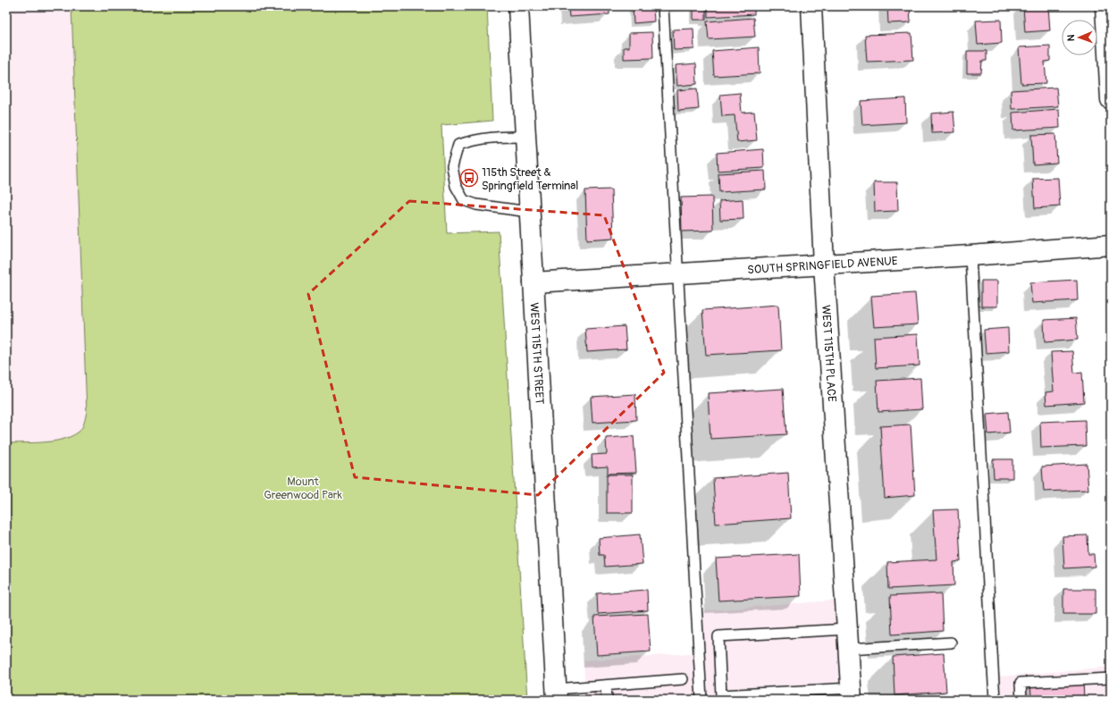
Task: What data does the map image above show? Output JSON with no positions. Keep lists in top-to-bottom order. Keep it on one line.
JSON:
{"streets":{"street":["SOUTH SPRINGFIELD AVENUE","WEST 115TH STREET","WEST 115TH PLACE"]},"crossings":[["SOUTH SPRINGFIELD AVENUE","WEST 115TH STREET"],["SOUTH SPRINGFIELD AVENUE","WEST 115TH PLACE"]],"parks":["Mount Greenwood Park"],"places":{"bus stop":["115th Street & Springfield Terminal"]},"north":"left"}
